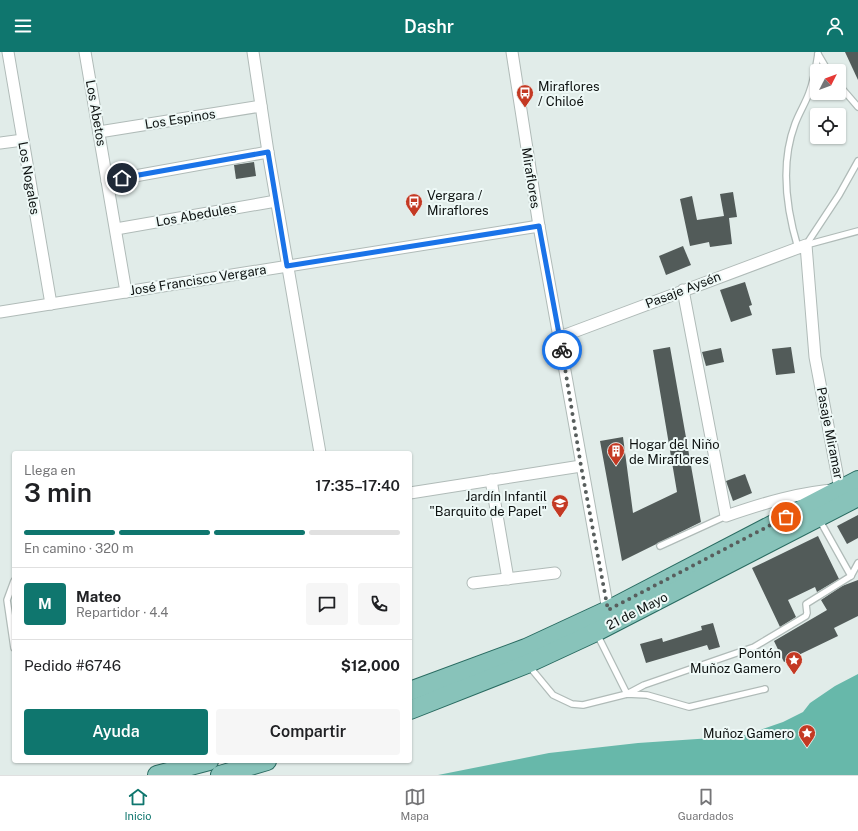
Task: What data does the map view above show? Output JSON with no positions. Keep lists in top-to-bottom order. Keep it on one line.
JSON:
{"streets":{"main road":["21 de Mayo"],"street":["Los Abetos","Los Espinos","Los Nogales","Miraflores","Los Abedules","José Francisco Vergara","Pasaje Aysén","Pasaje Miramar"]},"crossings":[["Los Abetos","Los Espinos"],["Los Abetos","Los Abedules"],["Los Abetos","José Francisco Vergara"],["Los Nogales","José Francisco Vergara"],["Miraflores","José Francisco Vergara"],["Miraflores","Pasaje Aysén"],["Miraflores","21 de Mayo"],["Pasaje Aysén","Pasaje Miramar"],["Pasaje Miramar","21 de Mayo"]],"places":{"bus stop":["Miraflores / Chiloé","Vergara / Miraflores"],"building":["Hogar del Niño de Miraflores"],"school or university":["Jardín Infantil \"Barquito de Papel\""],"place":["Pontón Muñoz Gamero","Muñoz Gamero"]},"north":"top right","page":{"header":"Dashr","heading":["3 min","Llega en","17:35–17:40"],"panel":["Mateo","Repartidor · 4.4","Pedido #6746","$12,000"],"bar":"En camino · 320 m","round":"M","buttons":["Ayuda","Compartir"],"tabs":["Inicio","Mapa","Guardados"]}}
